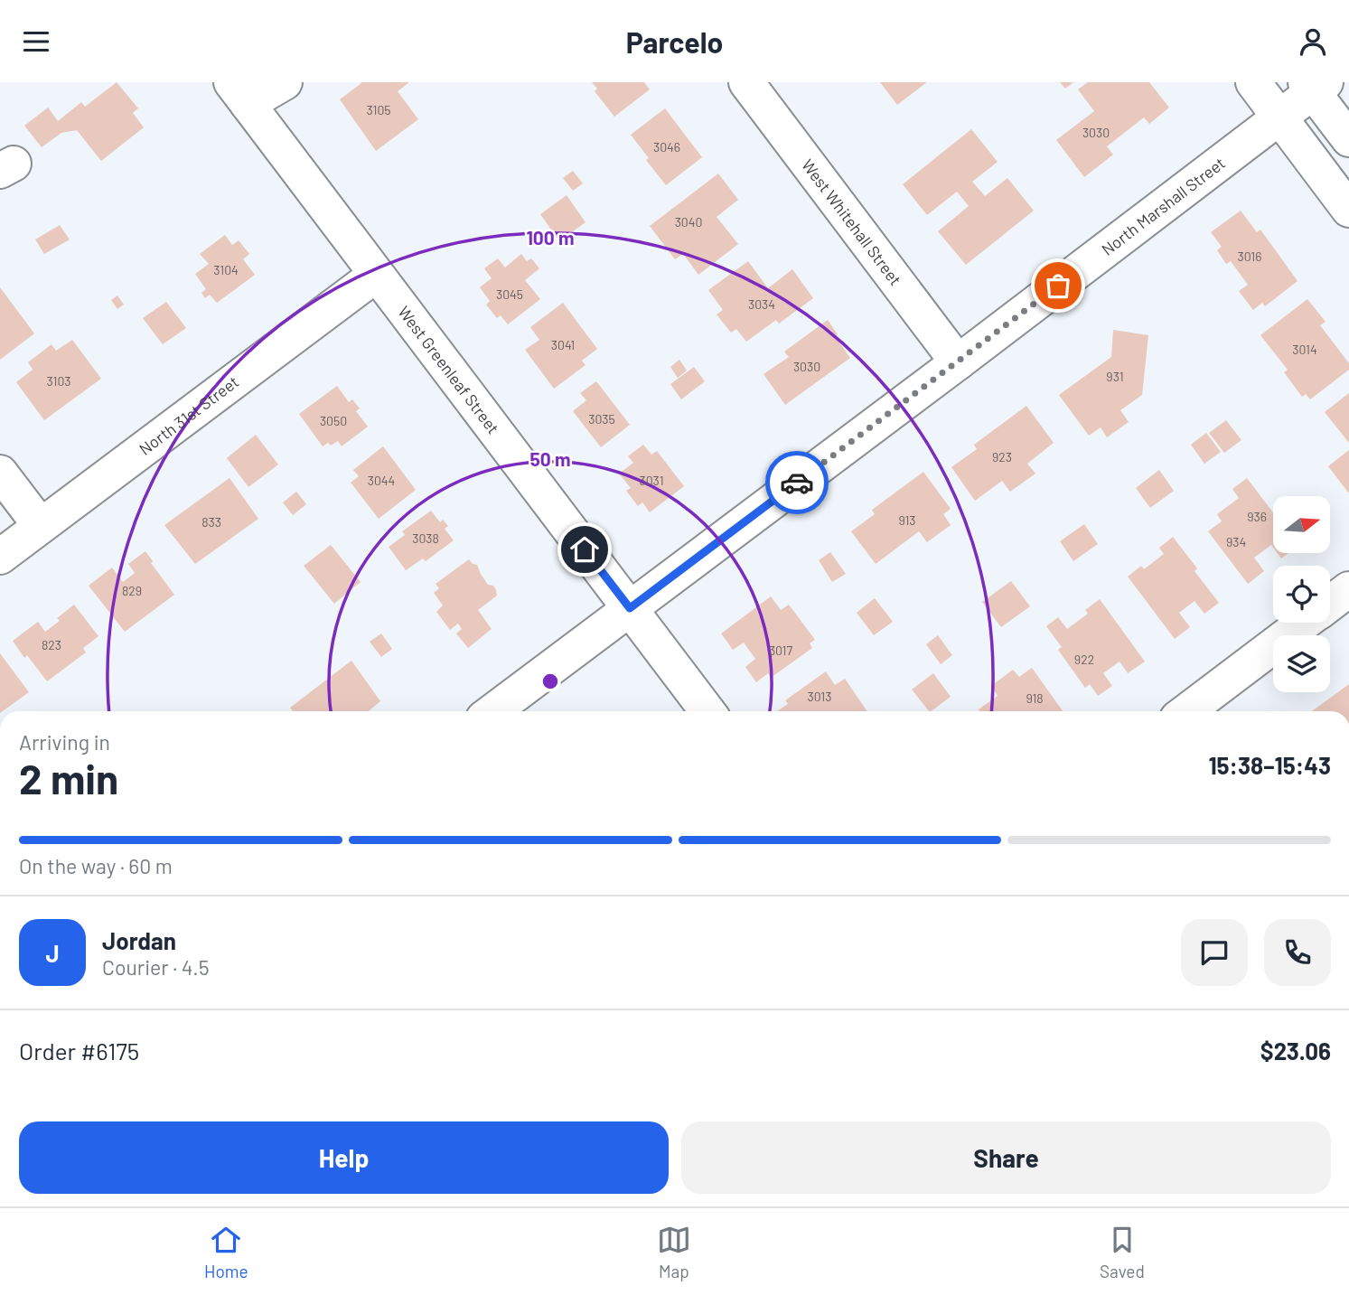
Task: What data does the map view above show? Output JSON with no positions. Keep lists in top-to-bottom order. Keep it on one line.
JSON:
{"streets":{"street":["North Marshall Street","West Whitehall Street","West Greenleaf Street","North 31st Street"]},"crossings":[["North Marshall Street","West Whitehall Street"],["North Marshall Street","West Greenleaf Street"],["West Greenleaf Street","North 31st Street"]],"house_numbers":["3105","3030","3046","3040","3016","3104","3045","3034","3041","3014","3030","931","3103","3035","3050","923","3044","3031","936","913","833","3038","934","829","823","3017","922","3013","918"],"north":"right","page":{"header":"Parcelo","heading":["2 min","Arriving in","15:38–15:43"],"panel":["Jordan","Courier · 4.5","Order #6175","$23.06"],"bar":"On the way · 60 m","round":"J","buttons":["Help","Share"],"tabs":["Home","Map","Saved"]},"rings":["100 m","50 m"]}
